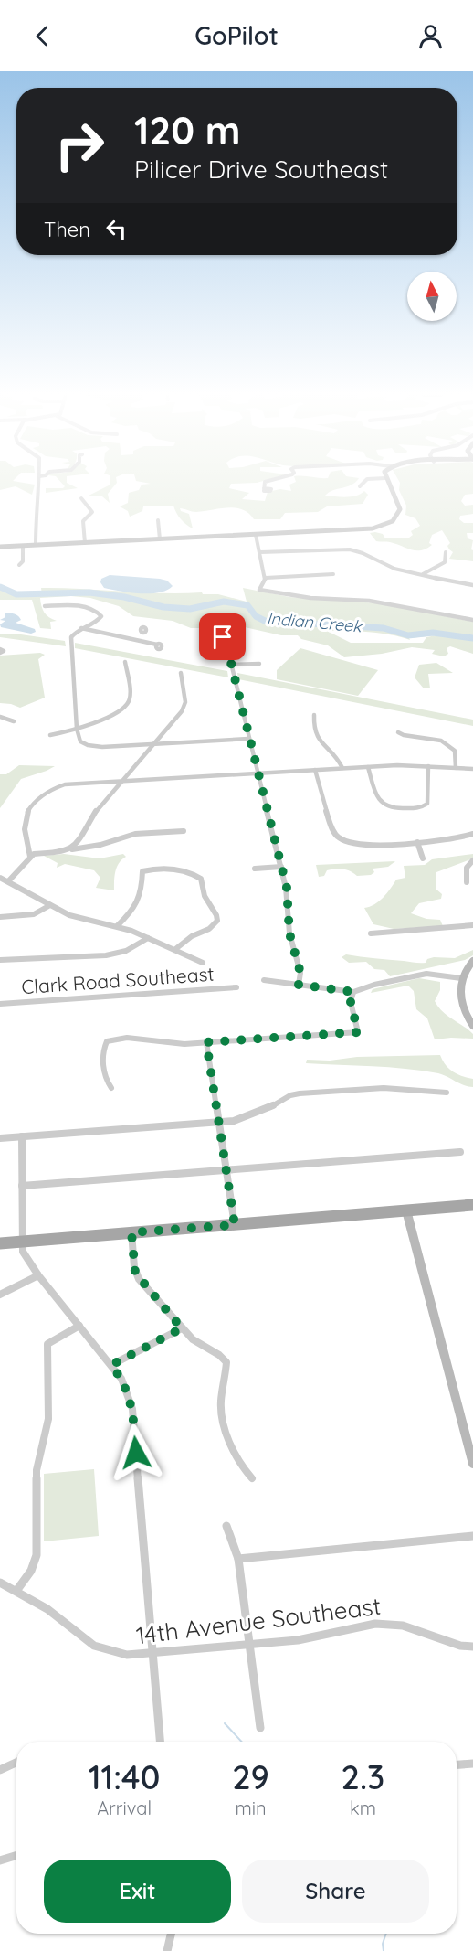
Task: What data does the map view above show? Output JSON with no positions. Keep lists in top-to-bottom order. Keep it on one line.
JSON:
{"streets":{"street":["Clark Road Southeast","14th Avenue Southeast"]},"water":["Indian Creek"],"north":"top","page":{"header":"GoPilot","turn":["120 m","Pilicer Drive Southeast"],"then":"Then","eta":["11:40","Arrival","29","min","2.3","km"],"buttons":["Exit","Share"]}}
